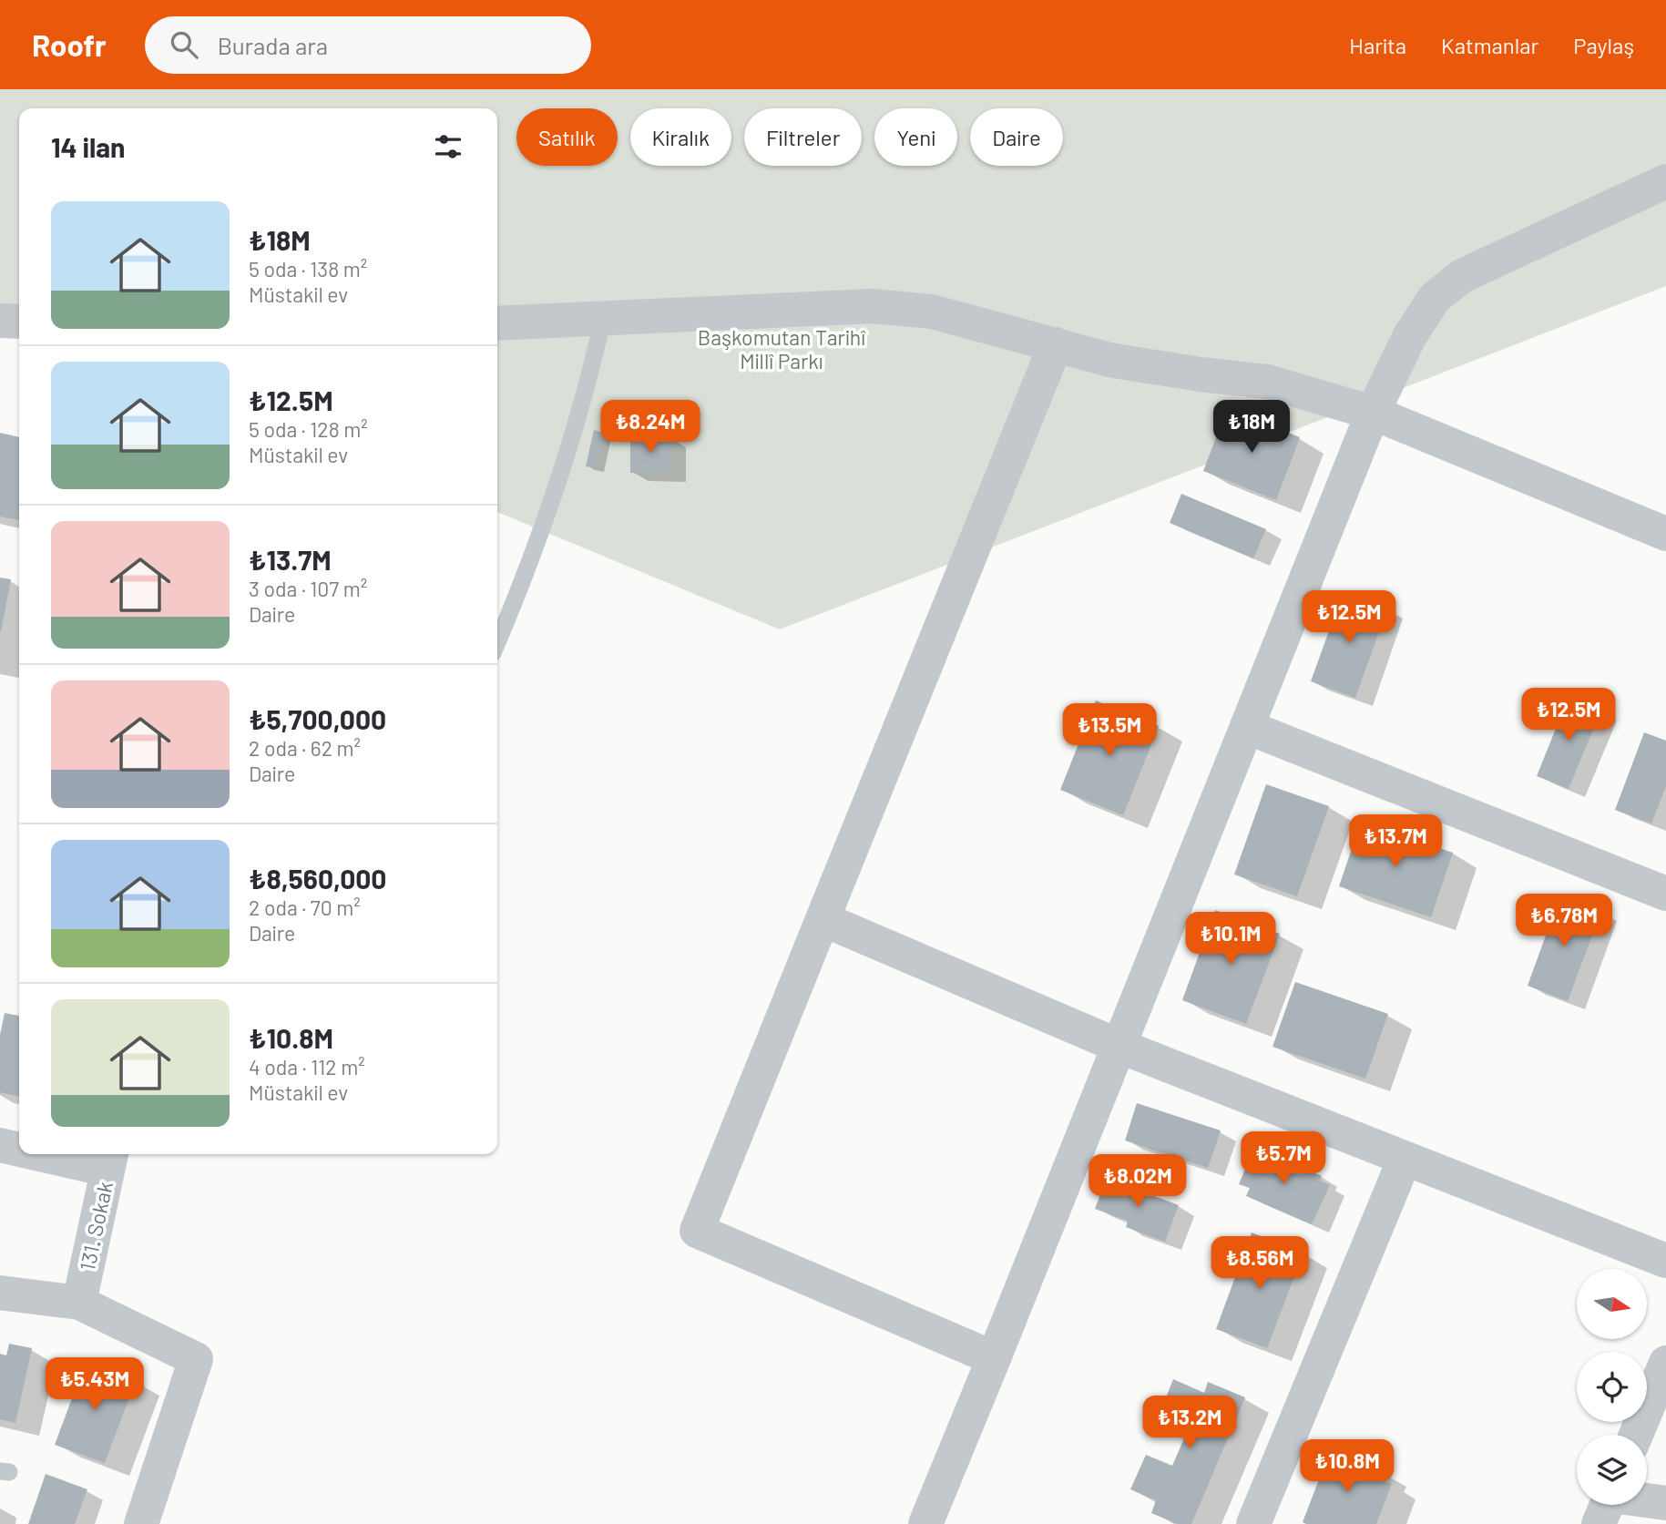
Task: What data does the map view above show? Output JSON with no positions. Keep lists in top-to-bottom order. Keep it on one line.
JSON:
{"streets":{"street":["131. Sokak"]},"parks":["Başkomutan Tarihî Millî Parkı"],"north":"right","page":{"header":"Roofr","search":"Burada ara","nav":["Harita","Katmanlar","Paylaş"],"chip":["Satılık","Kiralık","Filtreler","Yeni","Daire"],"heading":"14 ilan","list":[{"name":"₺18M","note":"5 oda · 138 m² · Müstakil ev"},{"name":"₺12.5M","note":"5 oda · 128 m² · Müstakil ev"},{"name":"₺13.7M","note":"3 oda · 107 m² · Daire"},{"name":"₺5,700,000","note":"2 oda · 62 m² · Daire"},{"name":"₺8,560,000","note":"2 oda · 70 m² · Daire"},{"name":"₺10.8M","note":"4 oda · 112 m² · Müstakil ev"}],"price":["₺8.24M","₺18M","₺12.5M","₺12.5M","₺13.5M","₺13.7M","₺6.78M","₺10.1M","₺5.7M","₺8.02M","₺8.56M","₺5.43M","₺13.2M","₺10.8M"]}}
